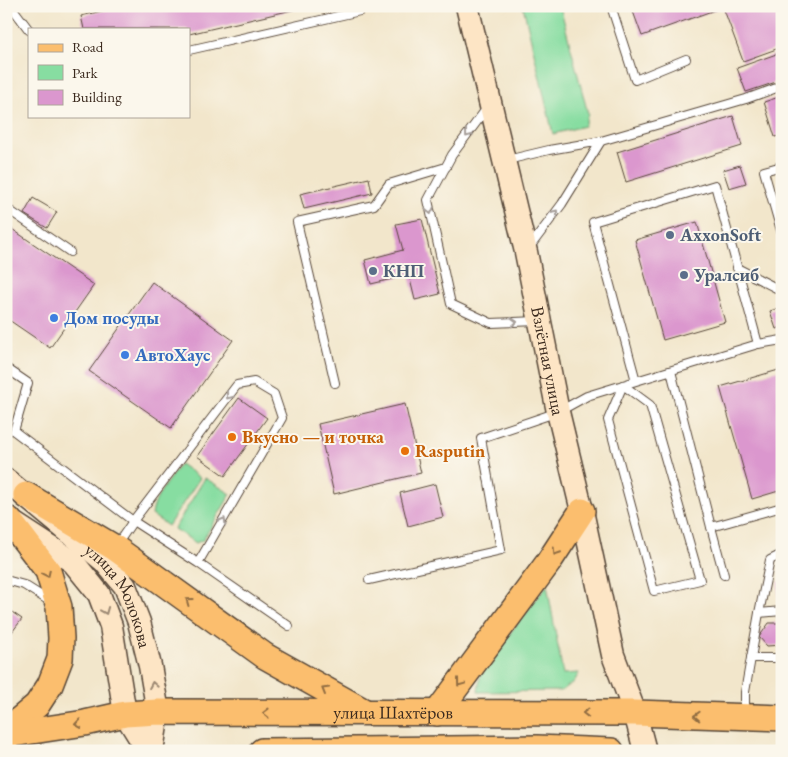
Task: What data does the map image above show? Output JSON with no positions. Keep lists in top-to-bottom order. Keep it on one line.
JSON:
{"streets":{"main road":["Взлётная улица","улица Молокова","улица Шахтёров"]},"crossings":[["Взлётная улица","улица Шахтёров"],["улица Молокова","улица Шахтёров"]],"places":["AxxonSoft","КНП","Уралсиб","Дом посуды","АвтоХаус","Вкусно — и точка","Rasputin"],"legend":["Road","Park","Building"]}
